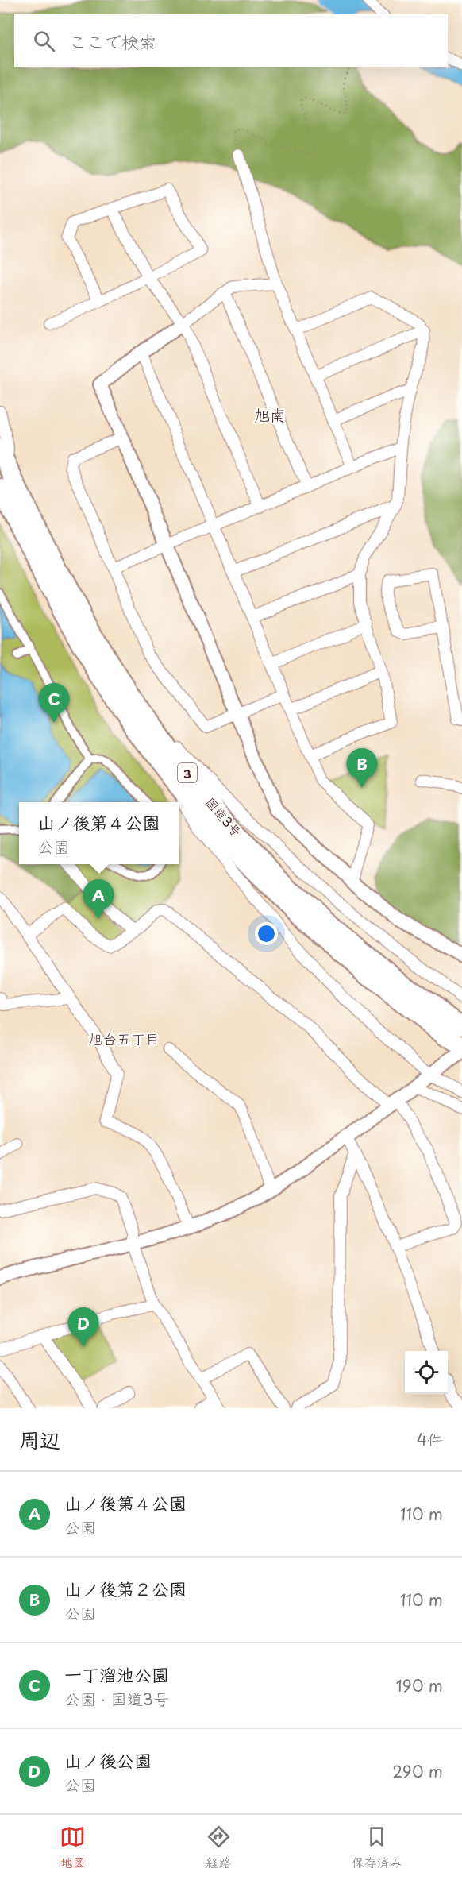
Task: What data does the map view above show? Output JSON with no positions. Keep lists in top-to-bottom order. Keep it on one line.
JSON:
{"streets":{"highway":["3","国道3号"]},"districts":["旭南","旭台五丁目"],"page":{"search":"ここで検索","pins":["C","B","A","D"],"popup":["山ノ後第４公園","公園"],"heading":["周辺","4件"],"list":[{"mark":"A","name":"山ノ後第４公園","note":"公園","value":"110 m"},{"mark":"B","name":"山ノ後第２公園","note":"公園","value":"110 m"},{"mark":"C","name":"一丁溜池公園","note":"公園 · 国道3号","value":"190 m"},{"mark":"D","name":"山ノ後公園","note":"公園","value":"290 m"}],"nav":["地図","経路","保存済み"]}}
